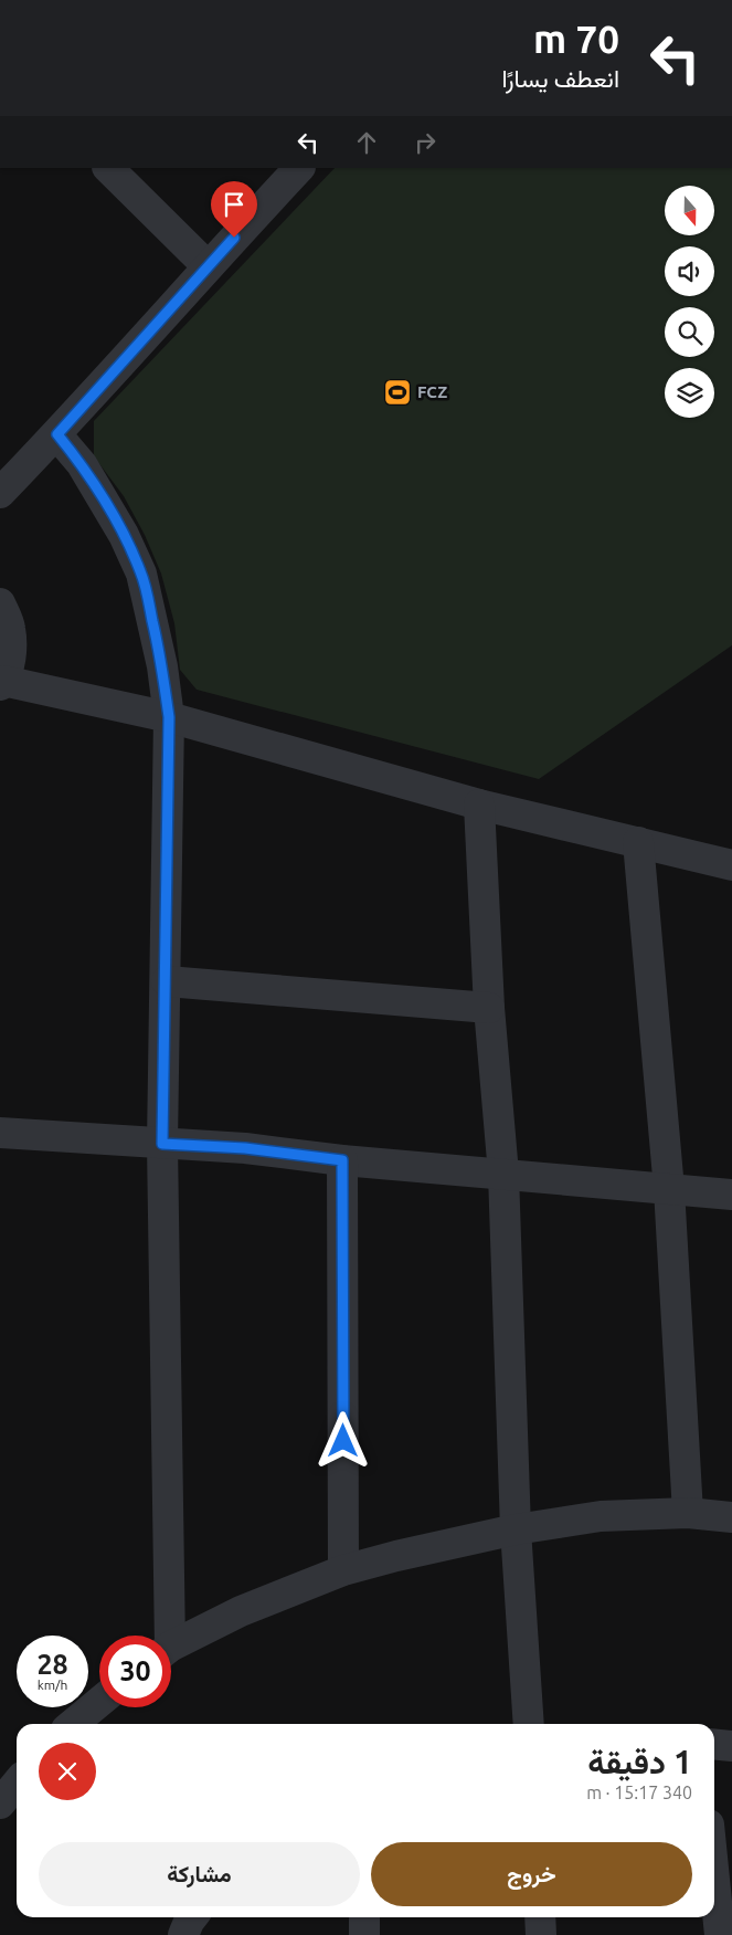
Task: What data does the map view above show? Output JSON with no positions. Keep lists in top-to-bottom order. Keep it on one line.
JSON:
{"places":{"sports":["FCZ"]},"north":"bottom","page":{"turn":["70 m","انعطف يسارًا"],"speed":"28 km/h","limit":"30","heading":["1 دقيقة","340 m · 15:17"],"buttons":["خروج","مشاركة"]}}
